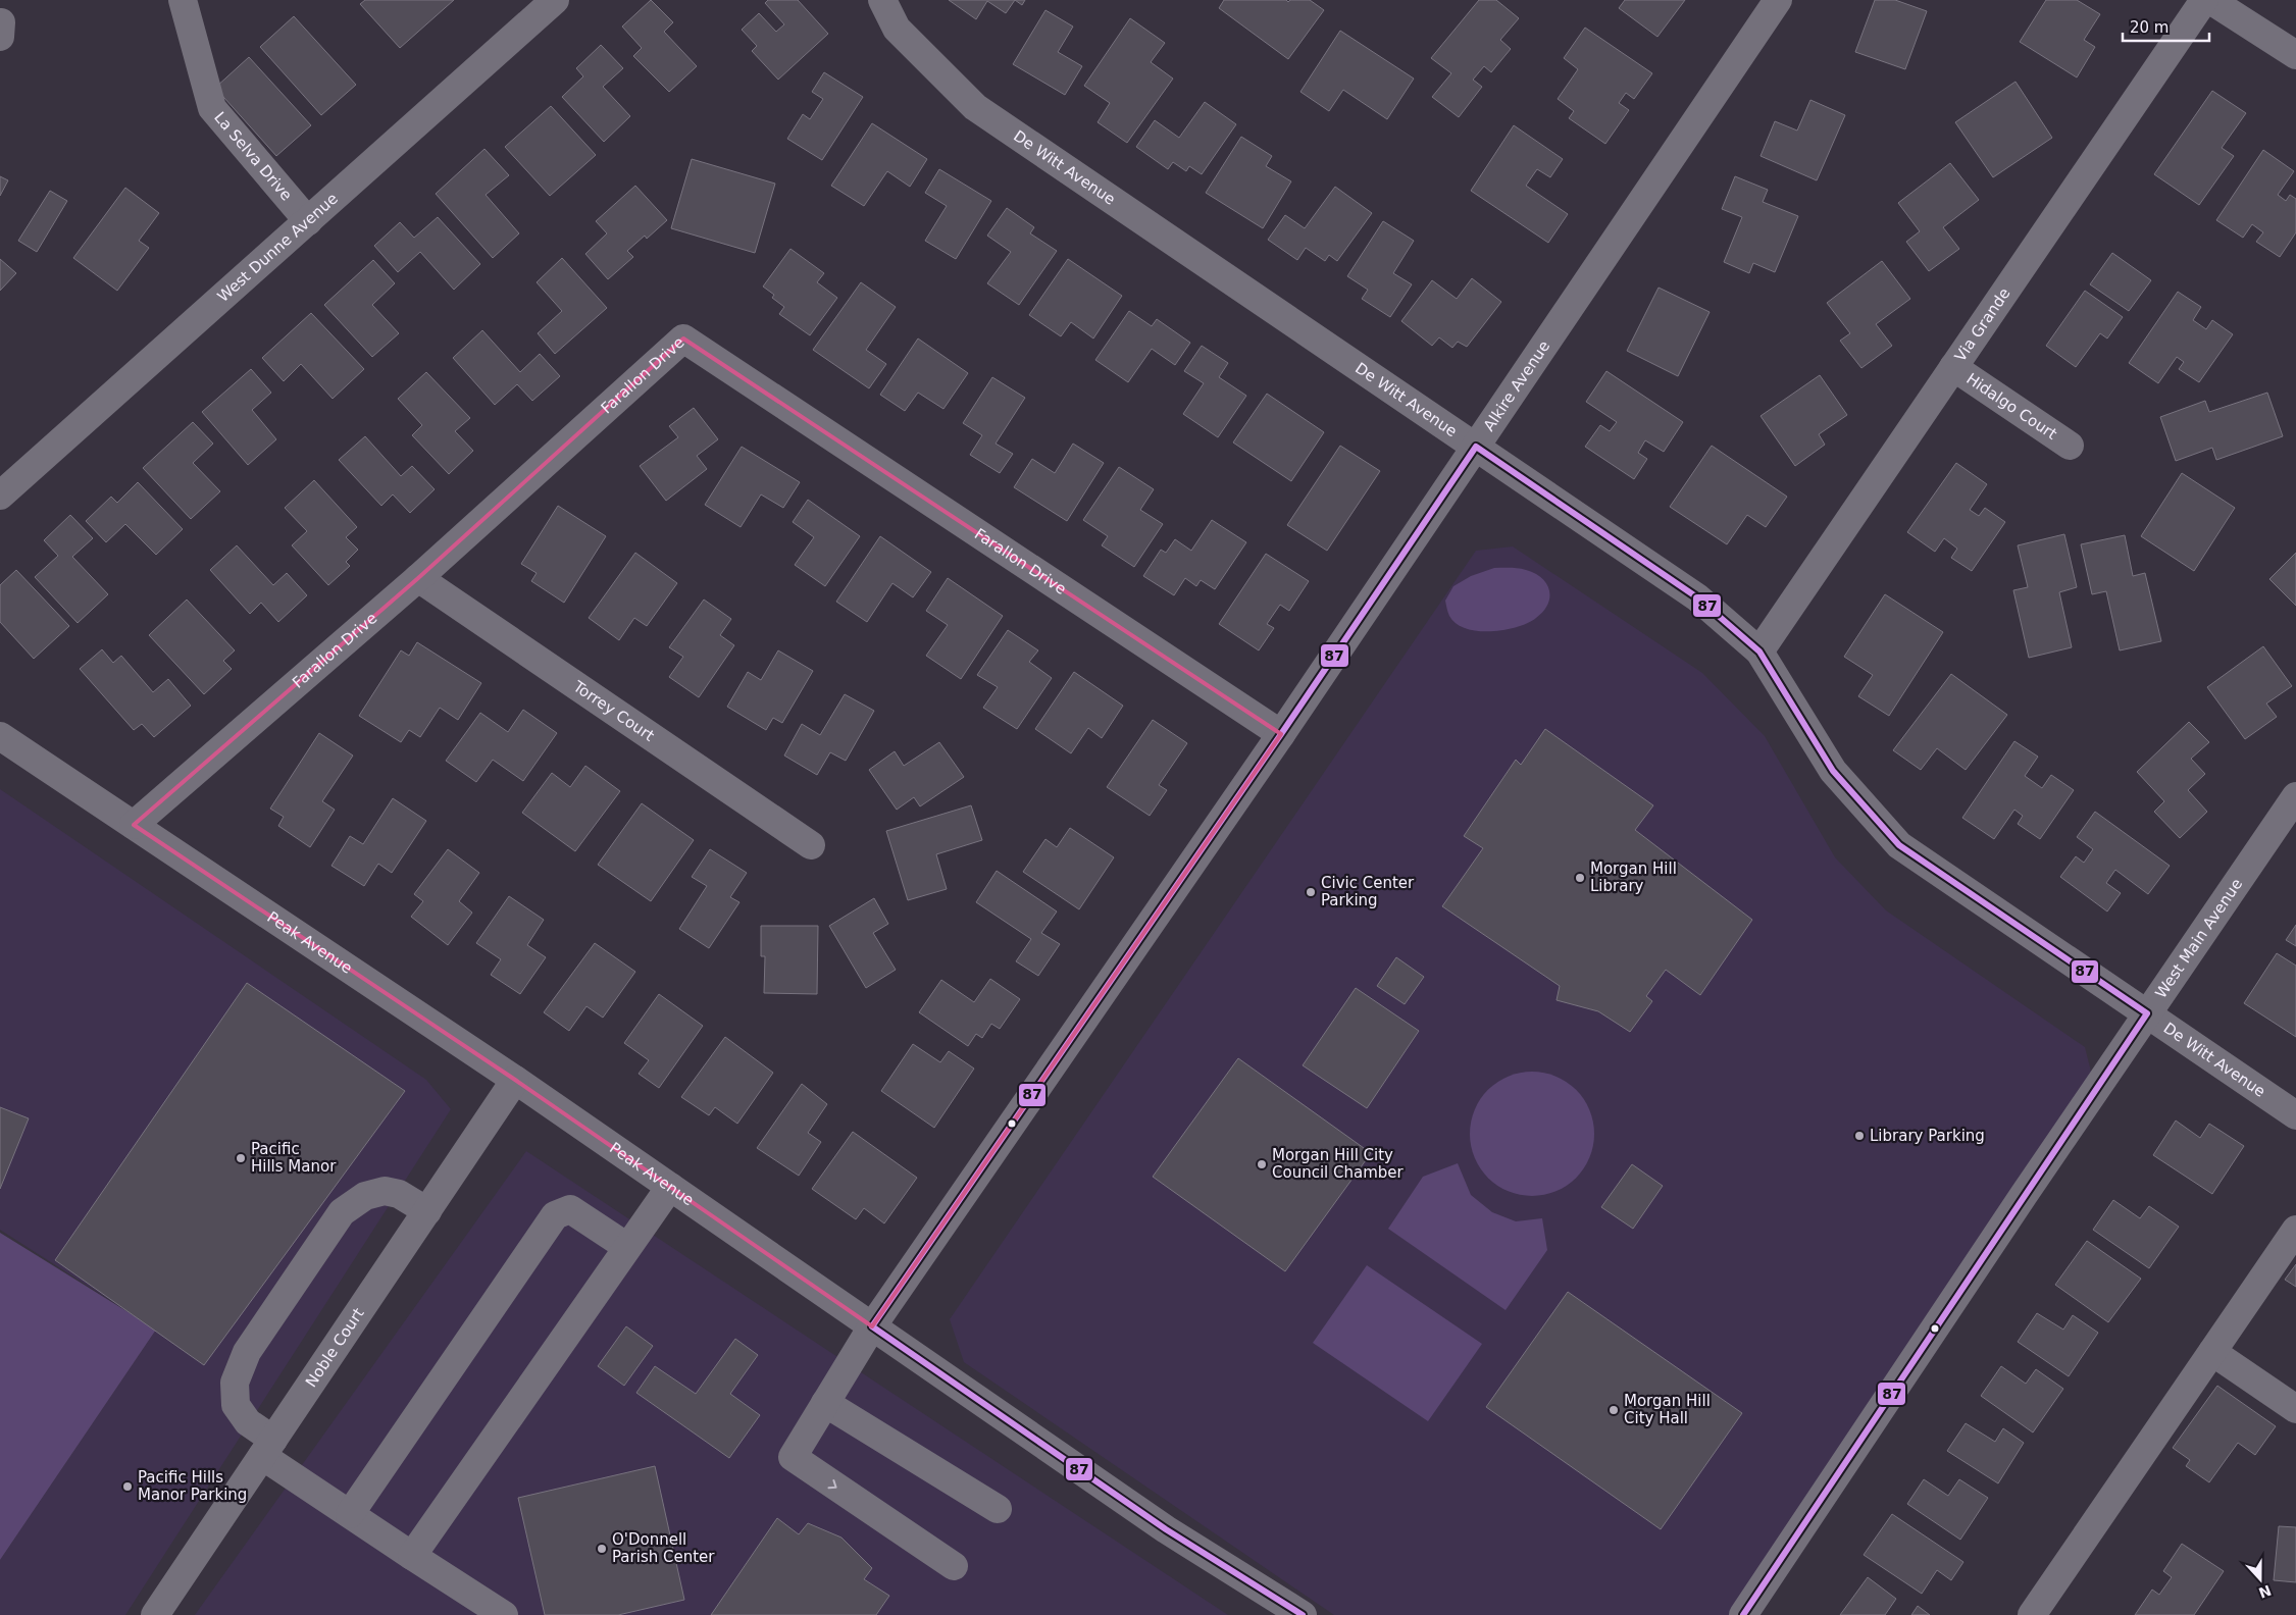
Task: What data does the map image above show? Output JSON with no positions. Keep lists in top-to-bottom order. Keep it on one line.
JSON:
{"streets":{"street":["La Selva Drive","De Witt Avenue","West Dunne Avenue","Via Grande","Farallon Drive","Alkire Avenue","Hidalgo Court","Torrey Court","West Main Avenue","Peak Avenue","Noble Court"]},"crossings":[["La Selva Drive","West Dunne Avenue"],["De Witt Avenue","Via Grande"],["De Witt Avenue","Alkire Avenue"],["De Witt Avenue","West Main Avenue"],["Via Grande","Hidalgo Court"],["Farallon Drive","Alkire Avenue"],["Farallon Drive","Torrey Court"],["Farallon Drive","Peak Avenue"],["Alkire Avenue","Peak Avenue"],["Peak Avenue","Noble Court"]],"places":["Morgan Hill Library","Civic Center Parking","Library Parking","Pacific Hills Manor","Morgan Hill City Council Chamber","Morgan Hill City Hall","Pacific Hills Manor Parking","O'Donnell Parish Center"],"lines":["transit line 87"],"scale_bar":"20 m","north":"bottom"}
